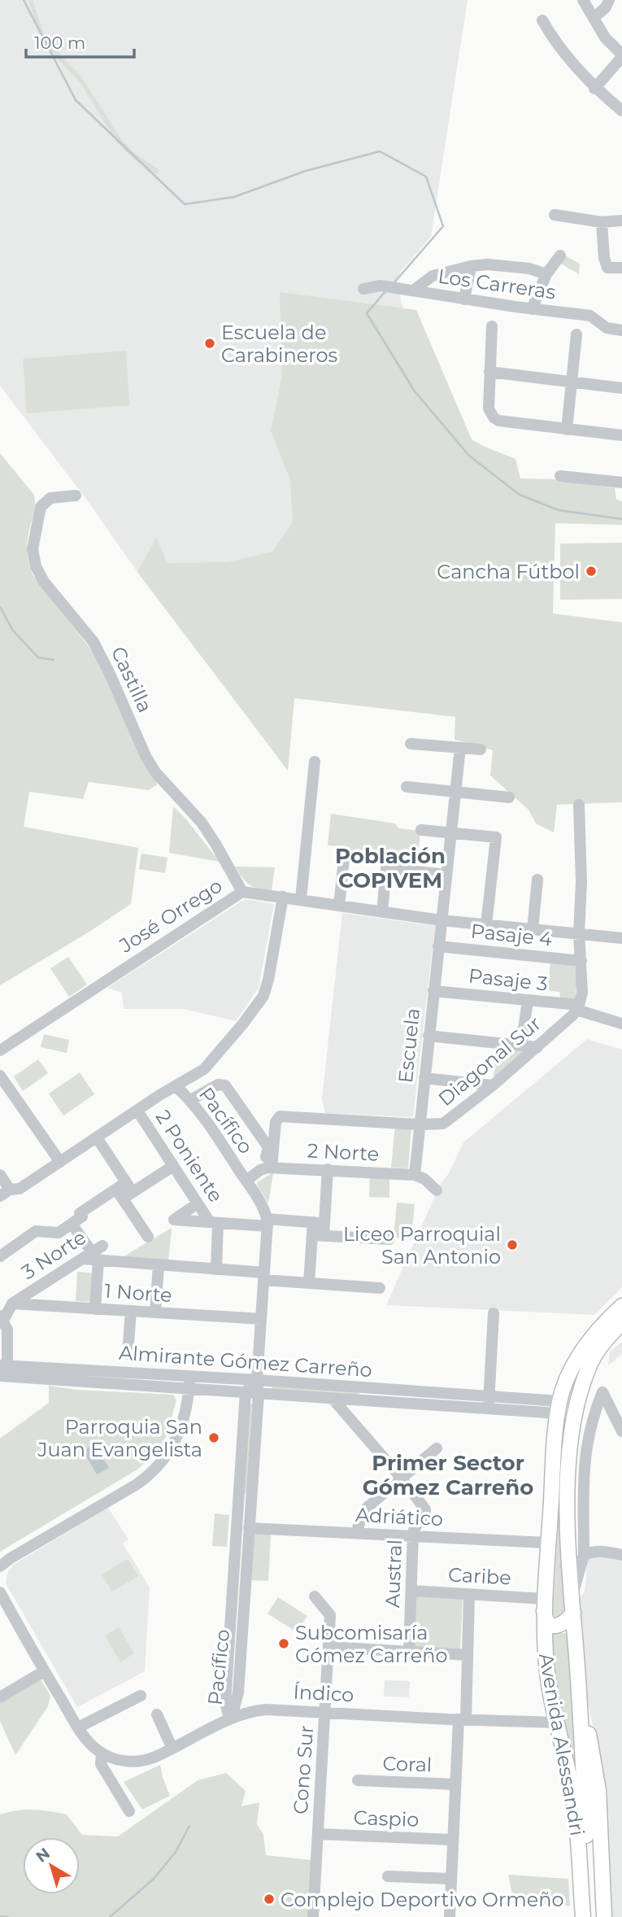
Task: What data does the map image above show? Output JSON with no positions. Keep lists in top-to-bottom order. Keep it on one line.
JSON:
{"streets":{"main road":["Avenida Alessandri"],"street":["Los Carreras","Castilla","José Orrego","Pasaje 4","Pasaje 3","Escuela","Diagonal Sur","Pacífico","2 Norte","2 Poniente","3 Norte","1 Norte","Almirante Gómez Carreño","Adriático","Austral","Caribe","Índico","Coral","Cono Sur","Caspio"]},"crossings":[["Castilla","José Orrego"],["José Orrego","Escuela"],["Pasaje 4","Escuela"],["Pasaje 3","Escuela"],["Pasaje 3","Diagonal Sur"],["Escuela","Diagonal Sur"],["Escuela","2 Norte"],["Diagonal Sur","2 Norte"],["Pacífico","2 Poniente"],["Pacífico","1 Norte"],["Pacífico","Almirante Gómez Carreño"],["Pacífico","Adriático"],["Pacífico","Índico"],["3 Norte","1 Norte"],["Almirante Gómez Carreño","Austral"],["Almirante Gómez Carreño","Avenida Alessandri"],["Adriático","Austral"],["Adriático","Avenida Alessandri"],["Austral","Caribe"],["Caribe","Avenida Alessandri"],["Índico","Avenida Alessandri"],["Índico","Cono Sur"],["Cono Sur","Caspio"]],"districts":["Población COPIVEM","Primer Sector Gómez Carreño"],"places":["Escuela de Carabineros","Cancha Fútbol","Liceo Parroquial San Antonio","Parroquia San Juan Evangelista","Subcomisaría Gómez Carreño","Complejo Deportivo Ormeño"],"scale_bar":"100 m","north":"top left"}
